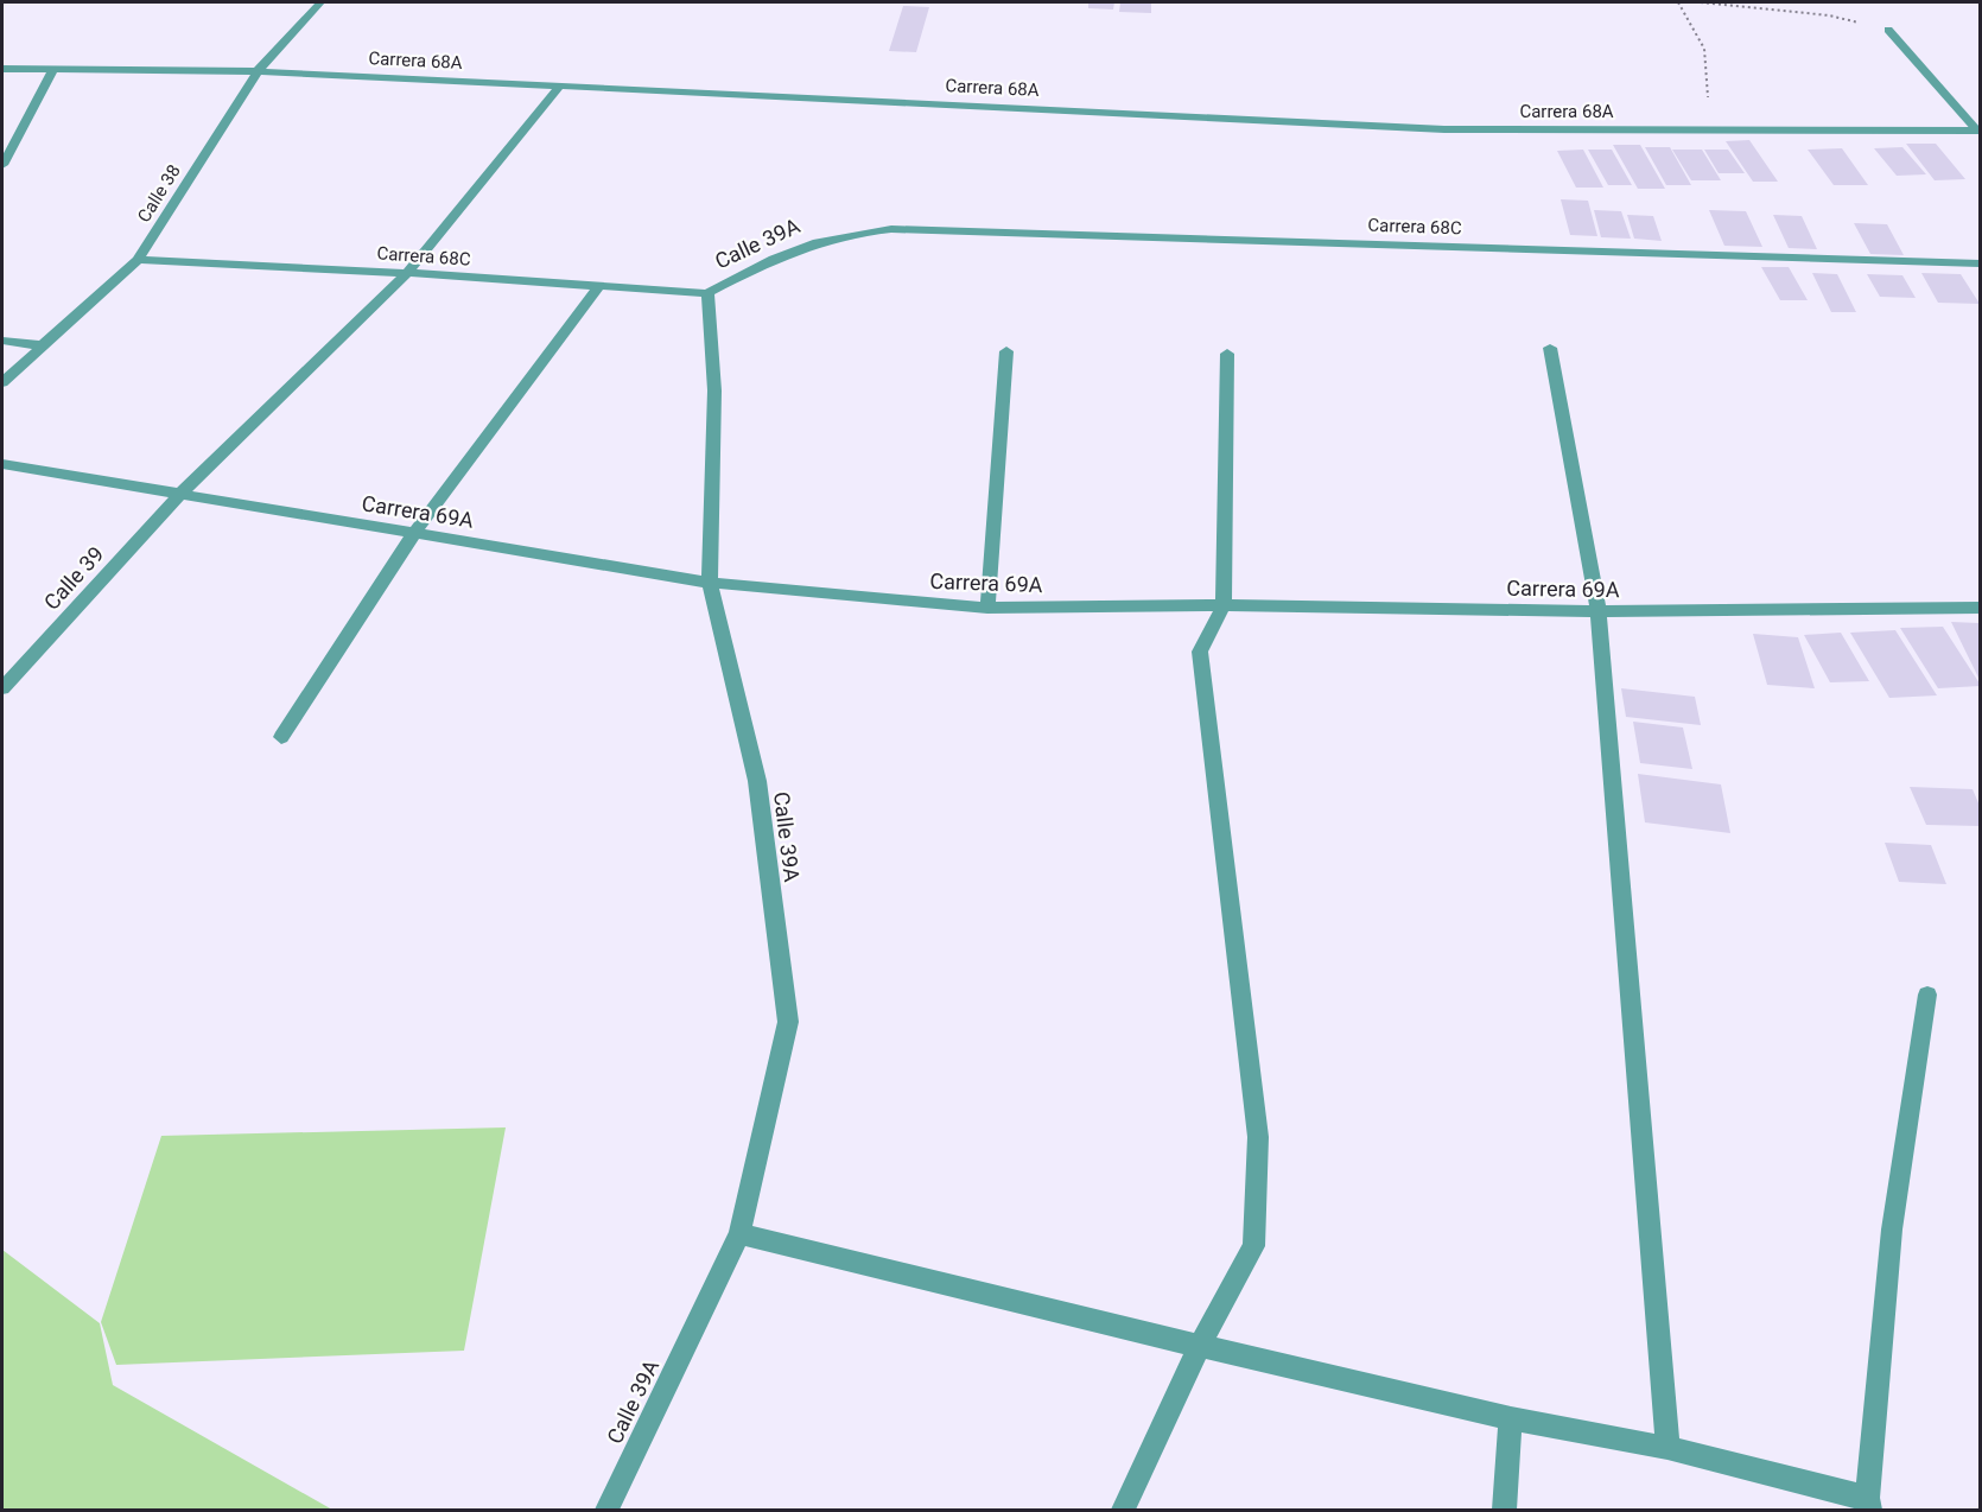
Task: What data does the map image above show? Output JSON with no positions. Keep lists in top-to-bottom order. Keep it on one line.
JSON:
{"streets":{"street":["Carrera 68A","Calle 38","Carrera 68C","Calle 39A","Carrera 69A","Calle 39"]},"crossings":[["Carrera 68A","Calle 38"],["Carrera 68A","Calle 39"],["Calle 38","Carrera 68C"],["Carrera 68C","Calle 39A"],["Carrera 68C","Calle 39"],["Calle 39A","Carrera 69A"],["Carrera 69A","Calle 39"]]}
